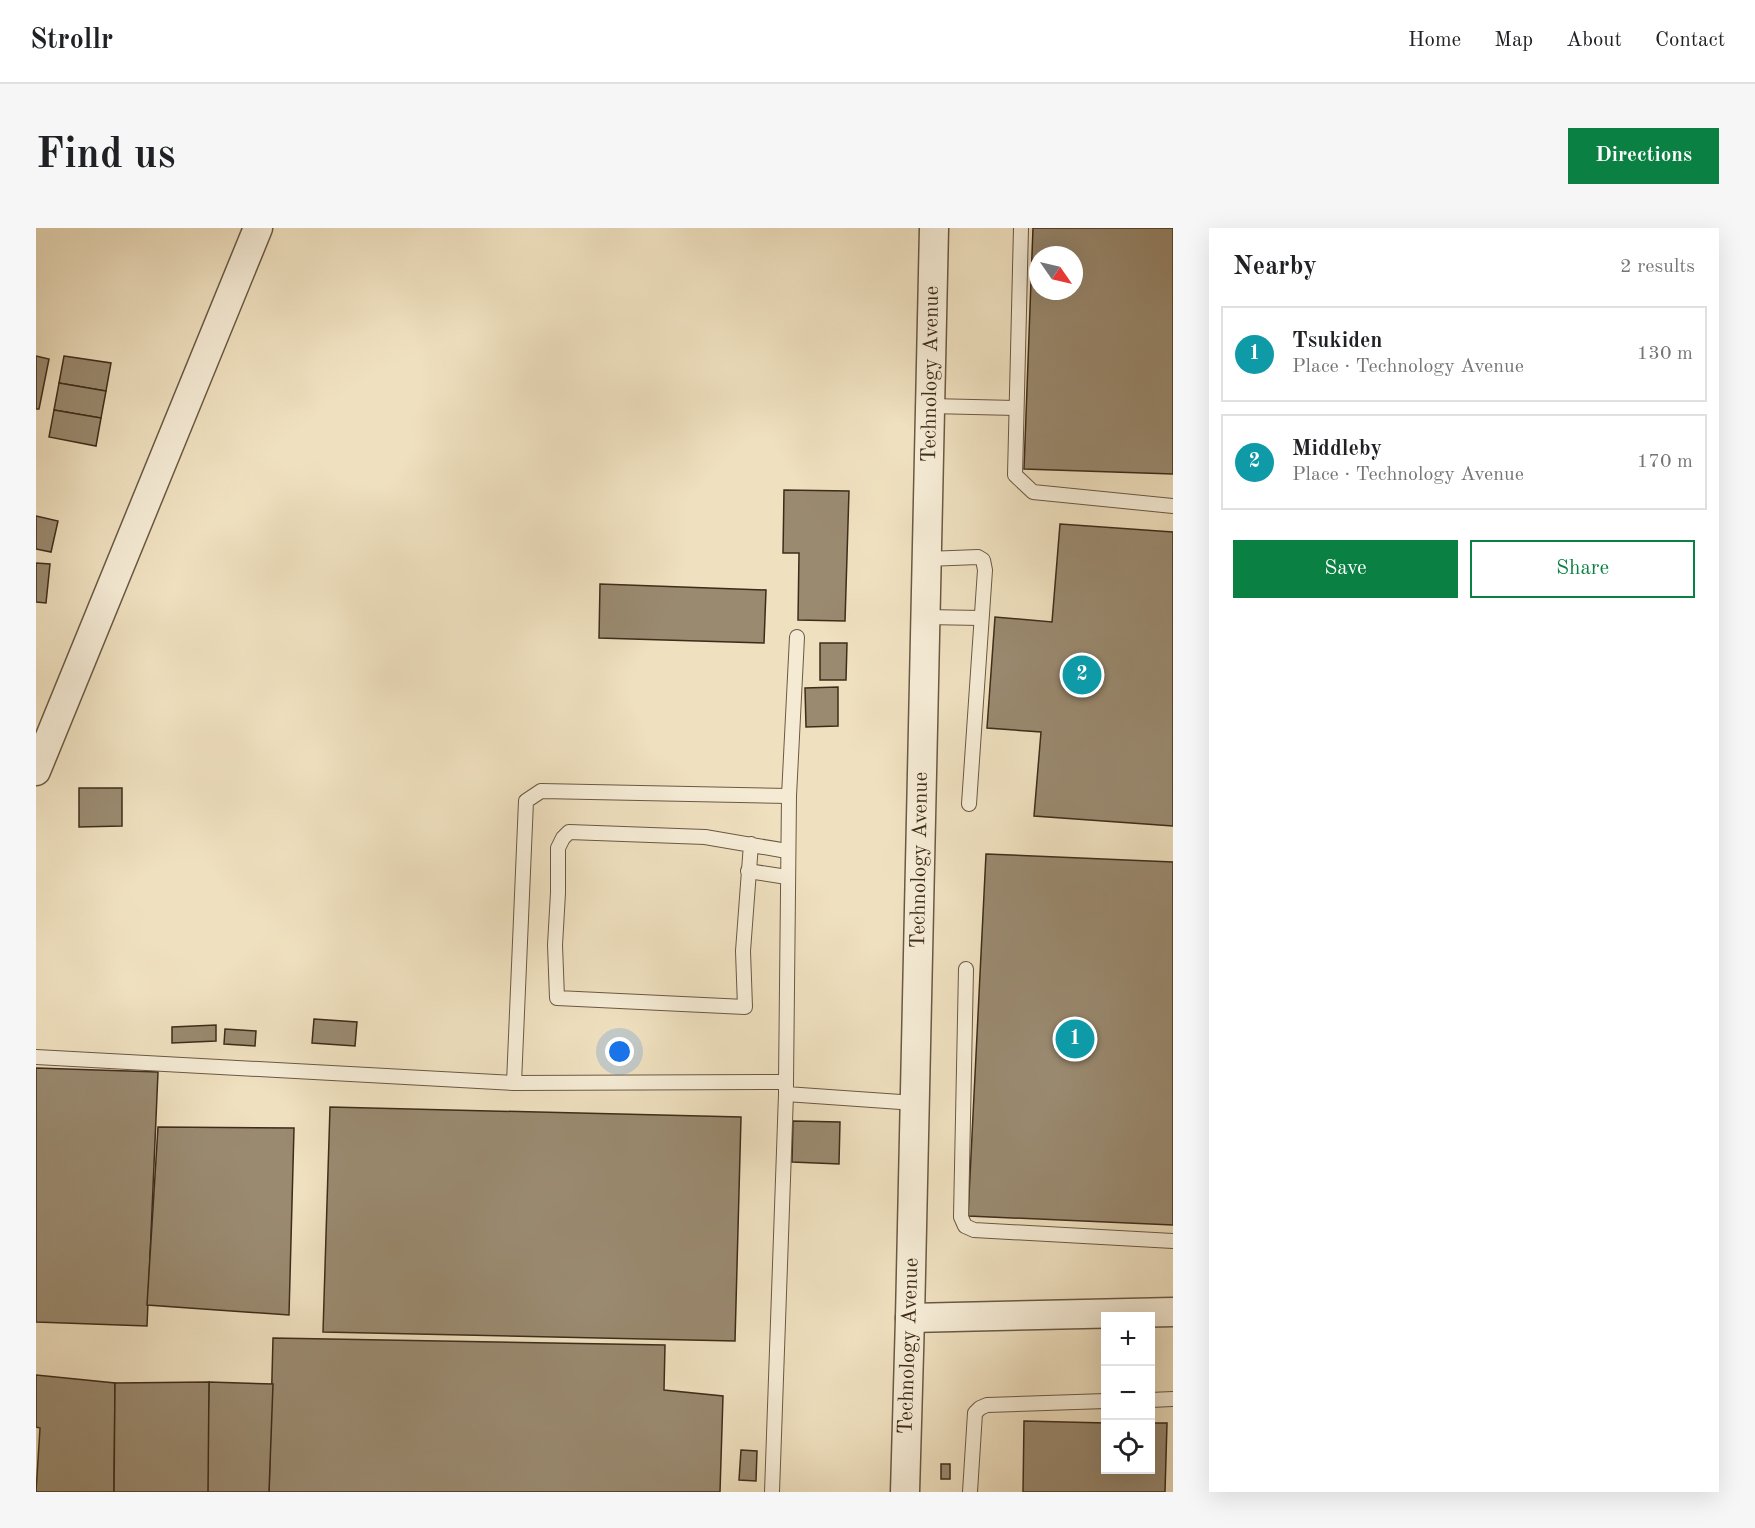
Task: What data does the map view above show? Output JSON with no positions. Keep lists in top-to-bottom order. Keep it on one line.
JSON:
{"streets":{"street":["Technology Avenue"]},"north":"bottom right","page":{"header":"Strollr","nav":["Home","Map","About","Contact"],"buttons":["Directions",["Save","Share"]],"title":"Find us","heading":["Nearby","2 results"],"list":[{"mark":"1","name":"Tsukiden","note":"Place · Technology Avenue","value":"130 m"},{"mark":"2","name":"Middleby","note":"Place · Technology Avenue","value":"170 m"}],"pins":["2","1"],"map_buttons":["+","−"]}}
